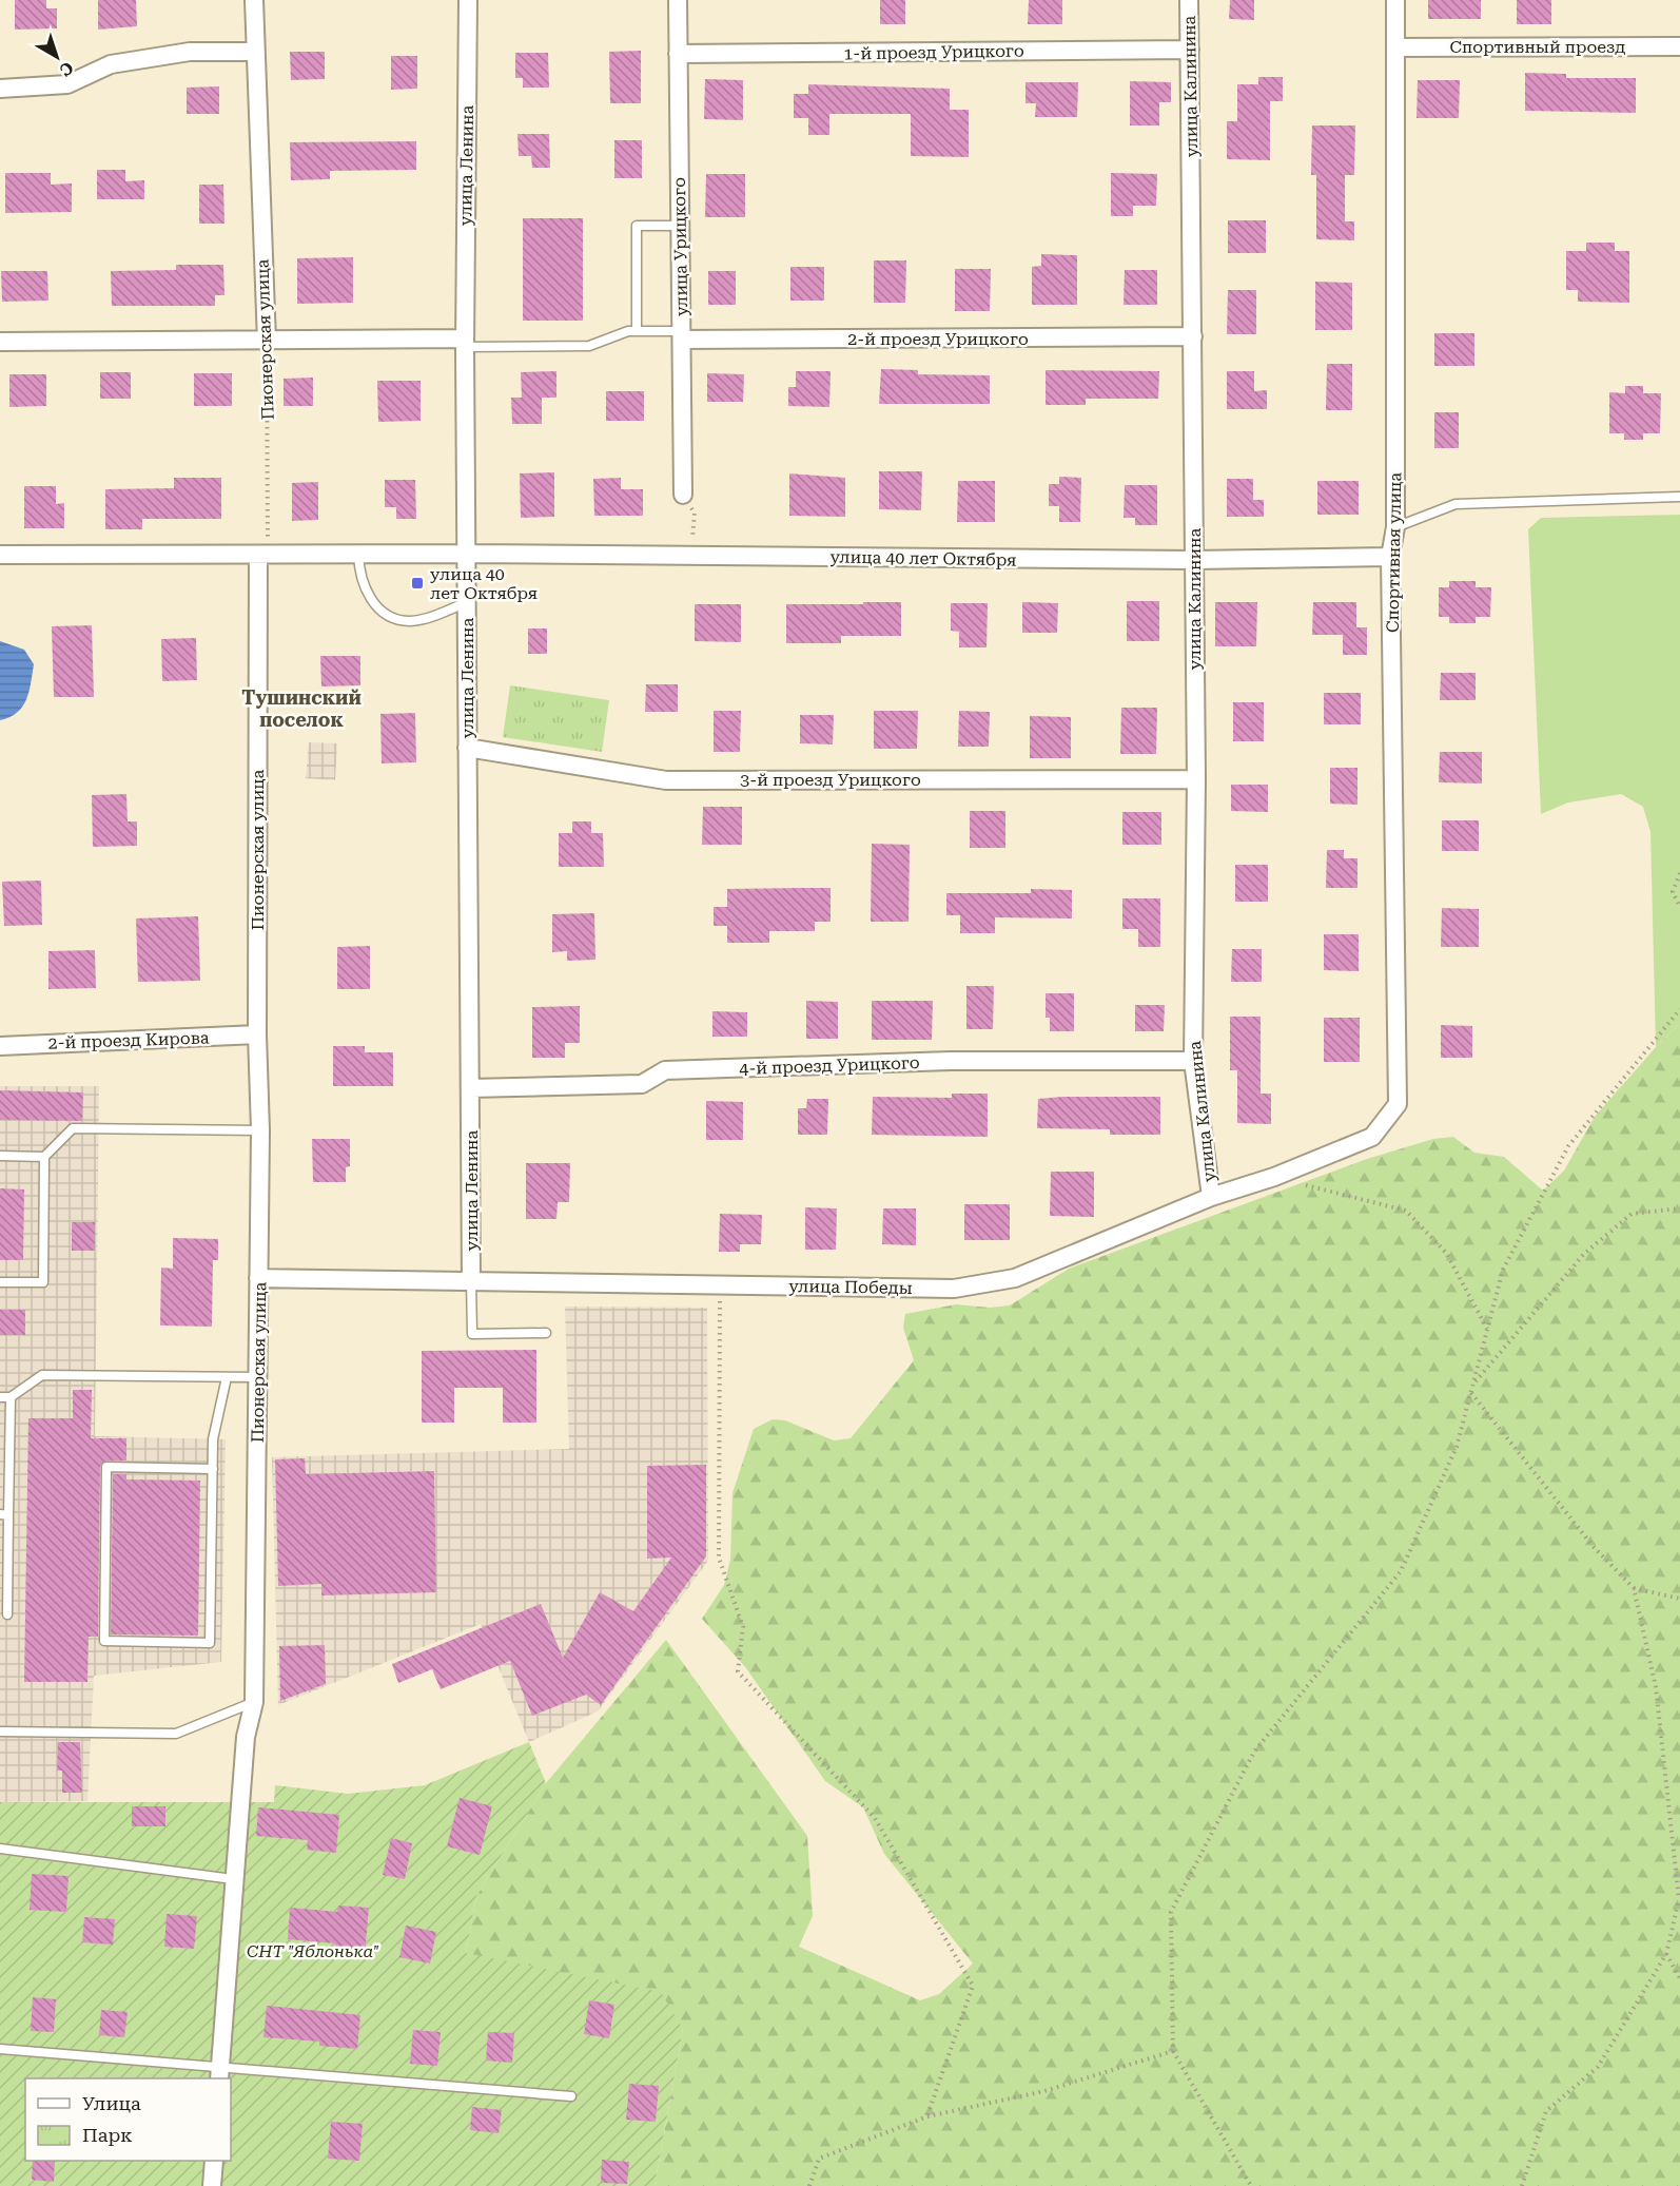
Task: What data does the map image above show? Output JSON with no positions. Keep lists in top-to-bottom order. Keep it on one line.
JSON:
{"streets":{"street":["Спортивный проезд","1-й проезд Урицкого","улица Калинина","улица Ленина","улица Урицкого","2-й проезд Урицкого","Пионерская улица","Спортивная улица","улица 40 лет Октября","3-й проезд Урицкого","2-й проезд Кирова","4-й проезд Урицкого","улица Победы"]},"crossings":[["Спортивный проезд","Спортивная улица"],["1-й проезд Урицкого","улица Калинина"],["1-й проезд Урицкого","улица Урицкого"],["улица Калинина","2-й проезд Урицкого"],["улица Калинина","улица 40 лет Октября"],["улица Калинина","3-й проезд Урицкого"],["улица Калинина","4-й проезд Урицкого"],["улица Калинина","улица Победы"],["улица Ленина","улица 40 лет Октября"],["улица Ленина","3-й проезд Урицкого"],["улица Ленина","4-й проезд Урицкого"],["улица Ленина","улица Победы"],["улица Урицкого","2-й проезд Урицкого"],["Пионерская улица","улица 40 лет Октября"],["Пионерская улица","2-й проезд Кирова"],["Пионерская улица","улица Победы"],["Спортивная улица","улица 40 лет Октября"],["Спортивная улица","улица Победы"]],"districts":["Тушинский поселок"],"parks":["СНТ \"Яблонька\""],"places":{"transit":["улица 40 лет Октября"]},"legend":["Улица","Парк"],"north":"bottom right"}
